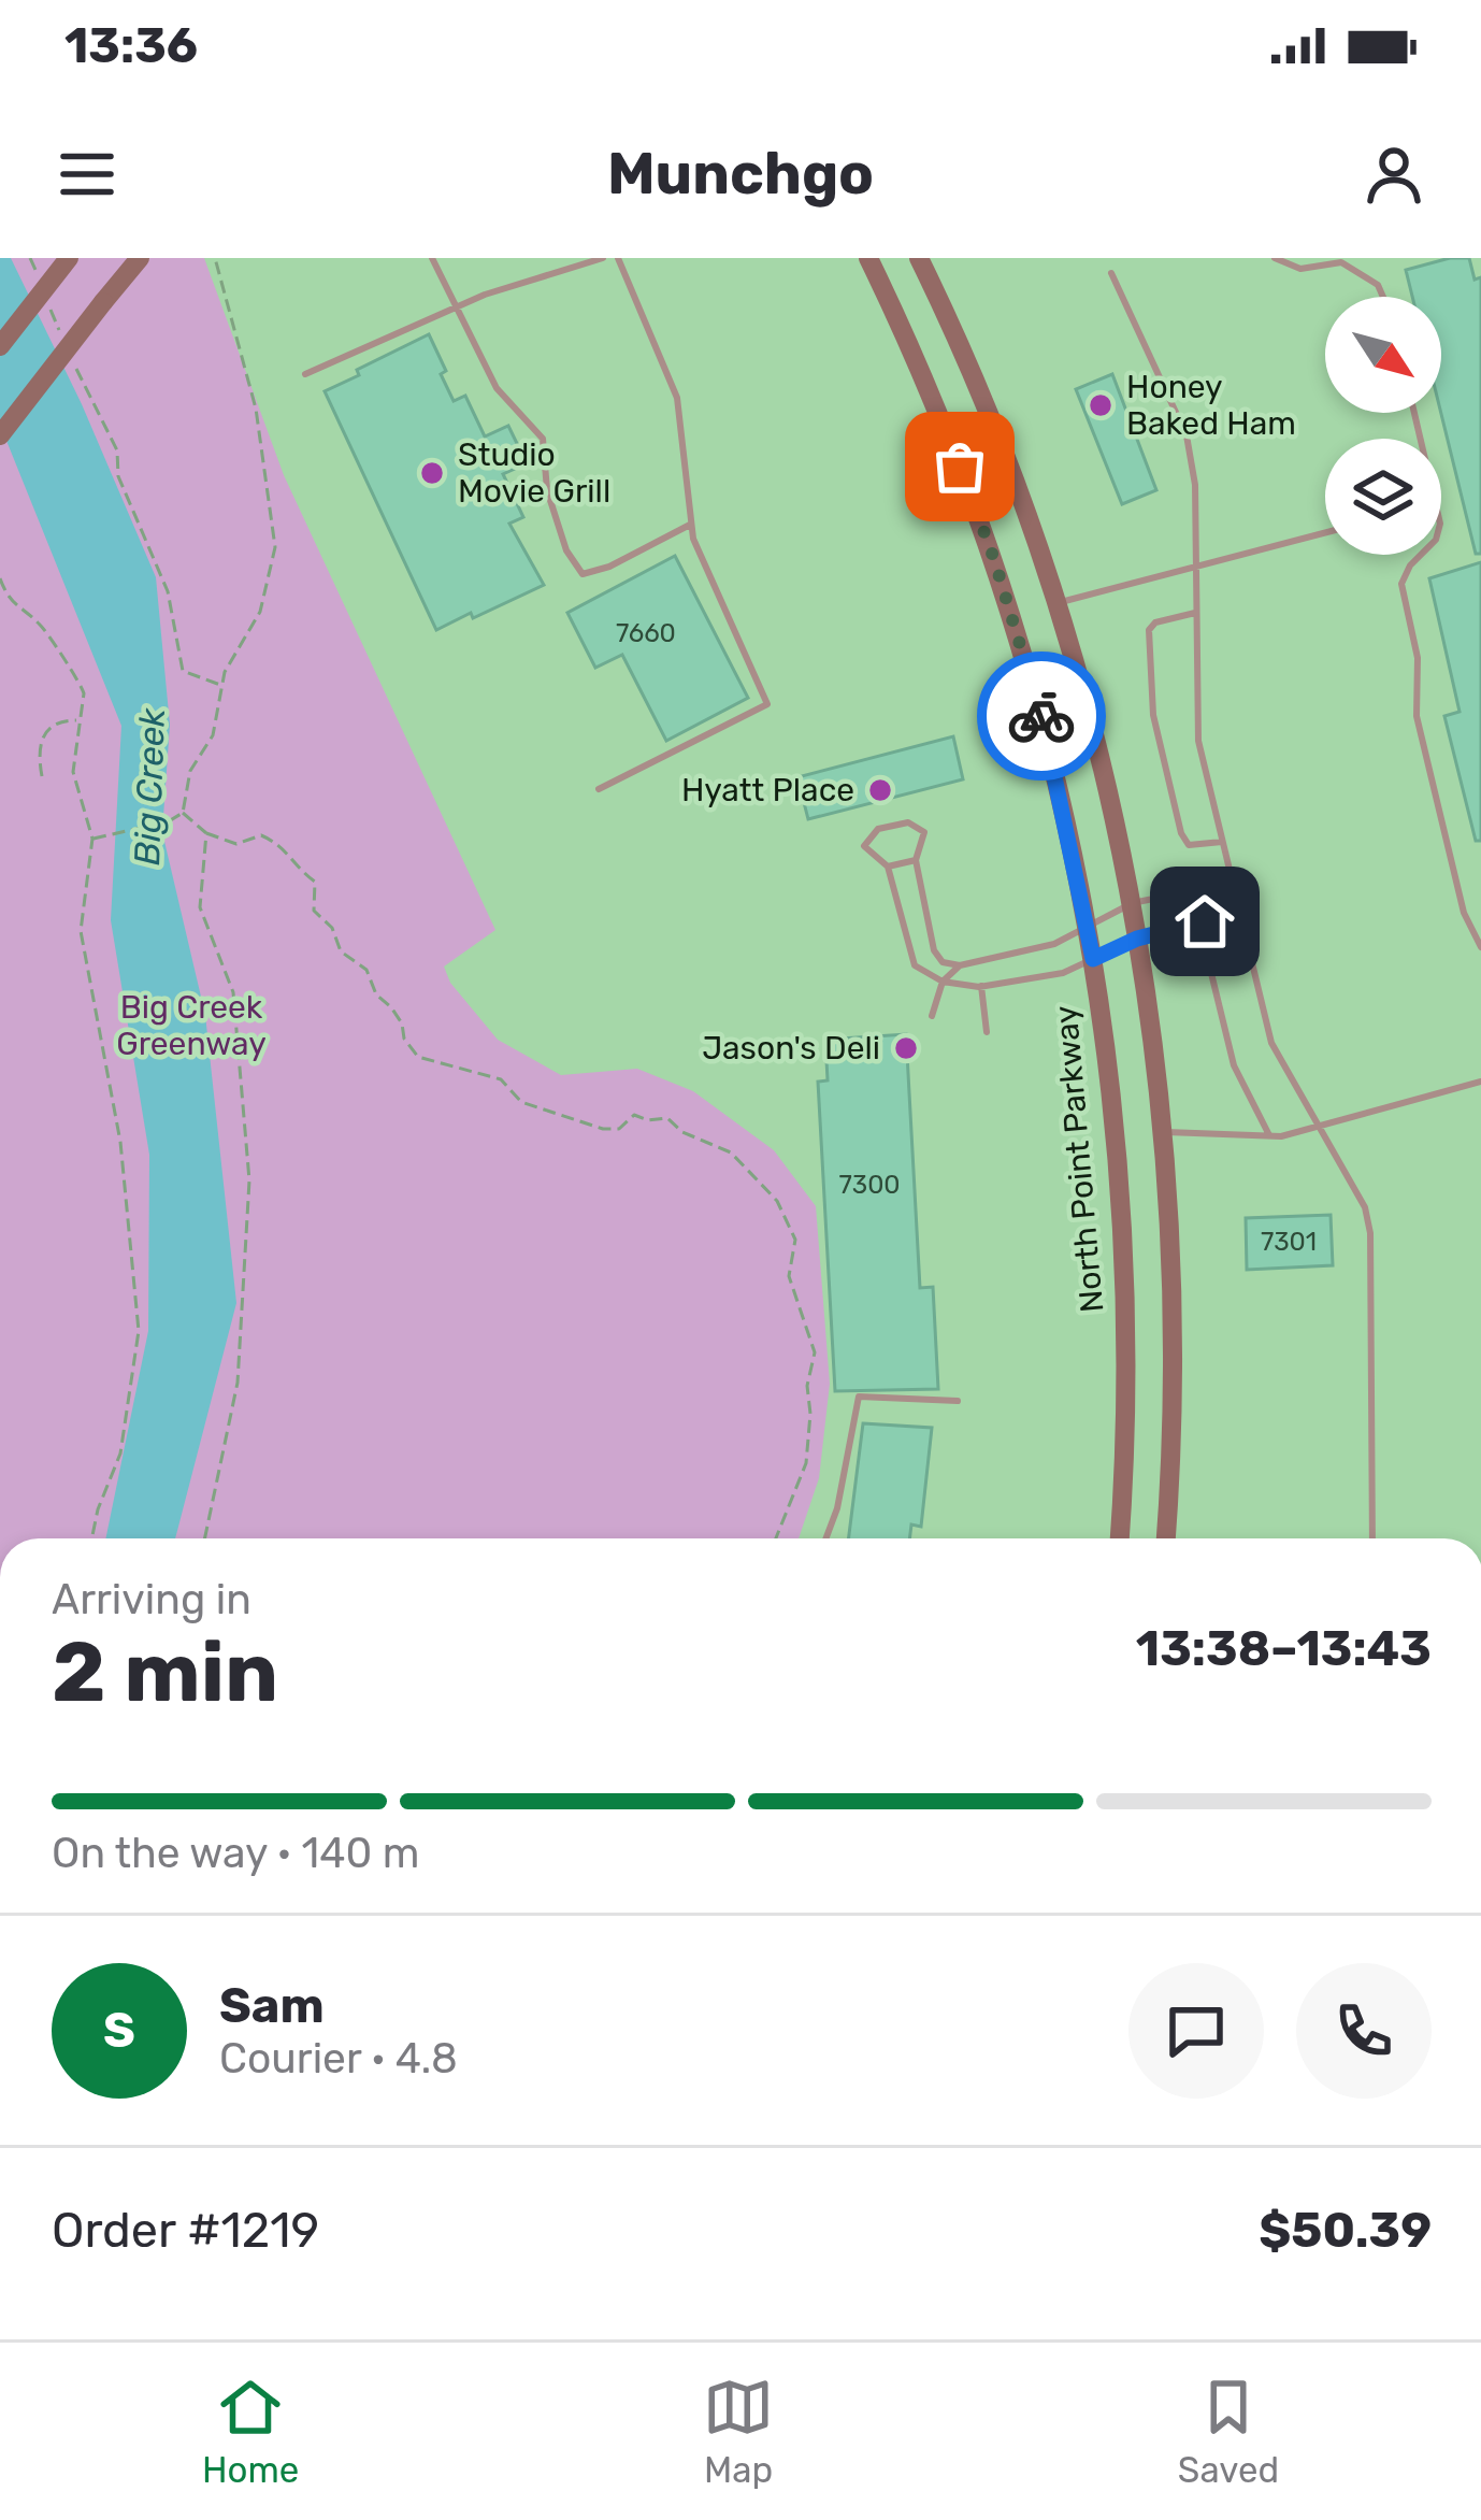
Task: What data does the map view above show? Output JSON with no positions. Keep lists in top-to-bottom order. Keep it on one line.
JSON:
{"streets":{"street":["North Point Parkway"]},"water":["Big Creek"],"parks":["Big Creek Greenway"],"places":["Honey Baked Ham","Studio Movie Grill","Hyatt Place","Jason's Deli"],"house_numbers":["7660","7300","7301"],"north":"bottom right","page":{"status":"13:36","header":"Munchgo","heading":["2 min","Arriving in","13:38–13:43"],"panel":["Sam","Courier · 4.8","Order #1219","$50.39"],"bar":"On the way · 140 m","round":"S","tabs":["Home","Map","Saved"]}}
